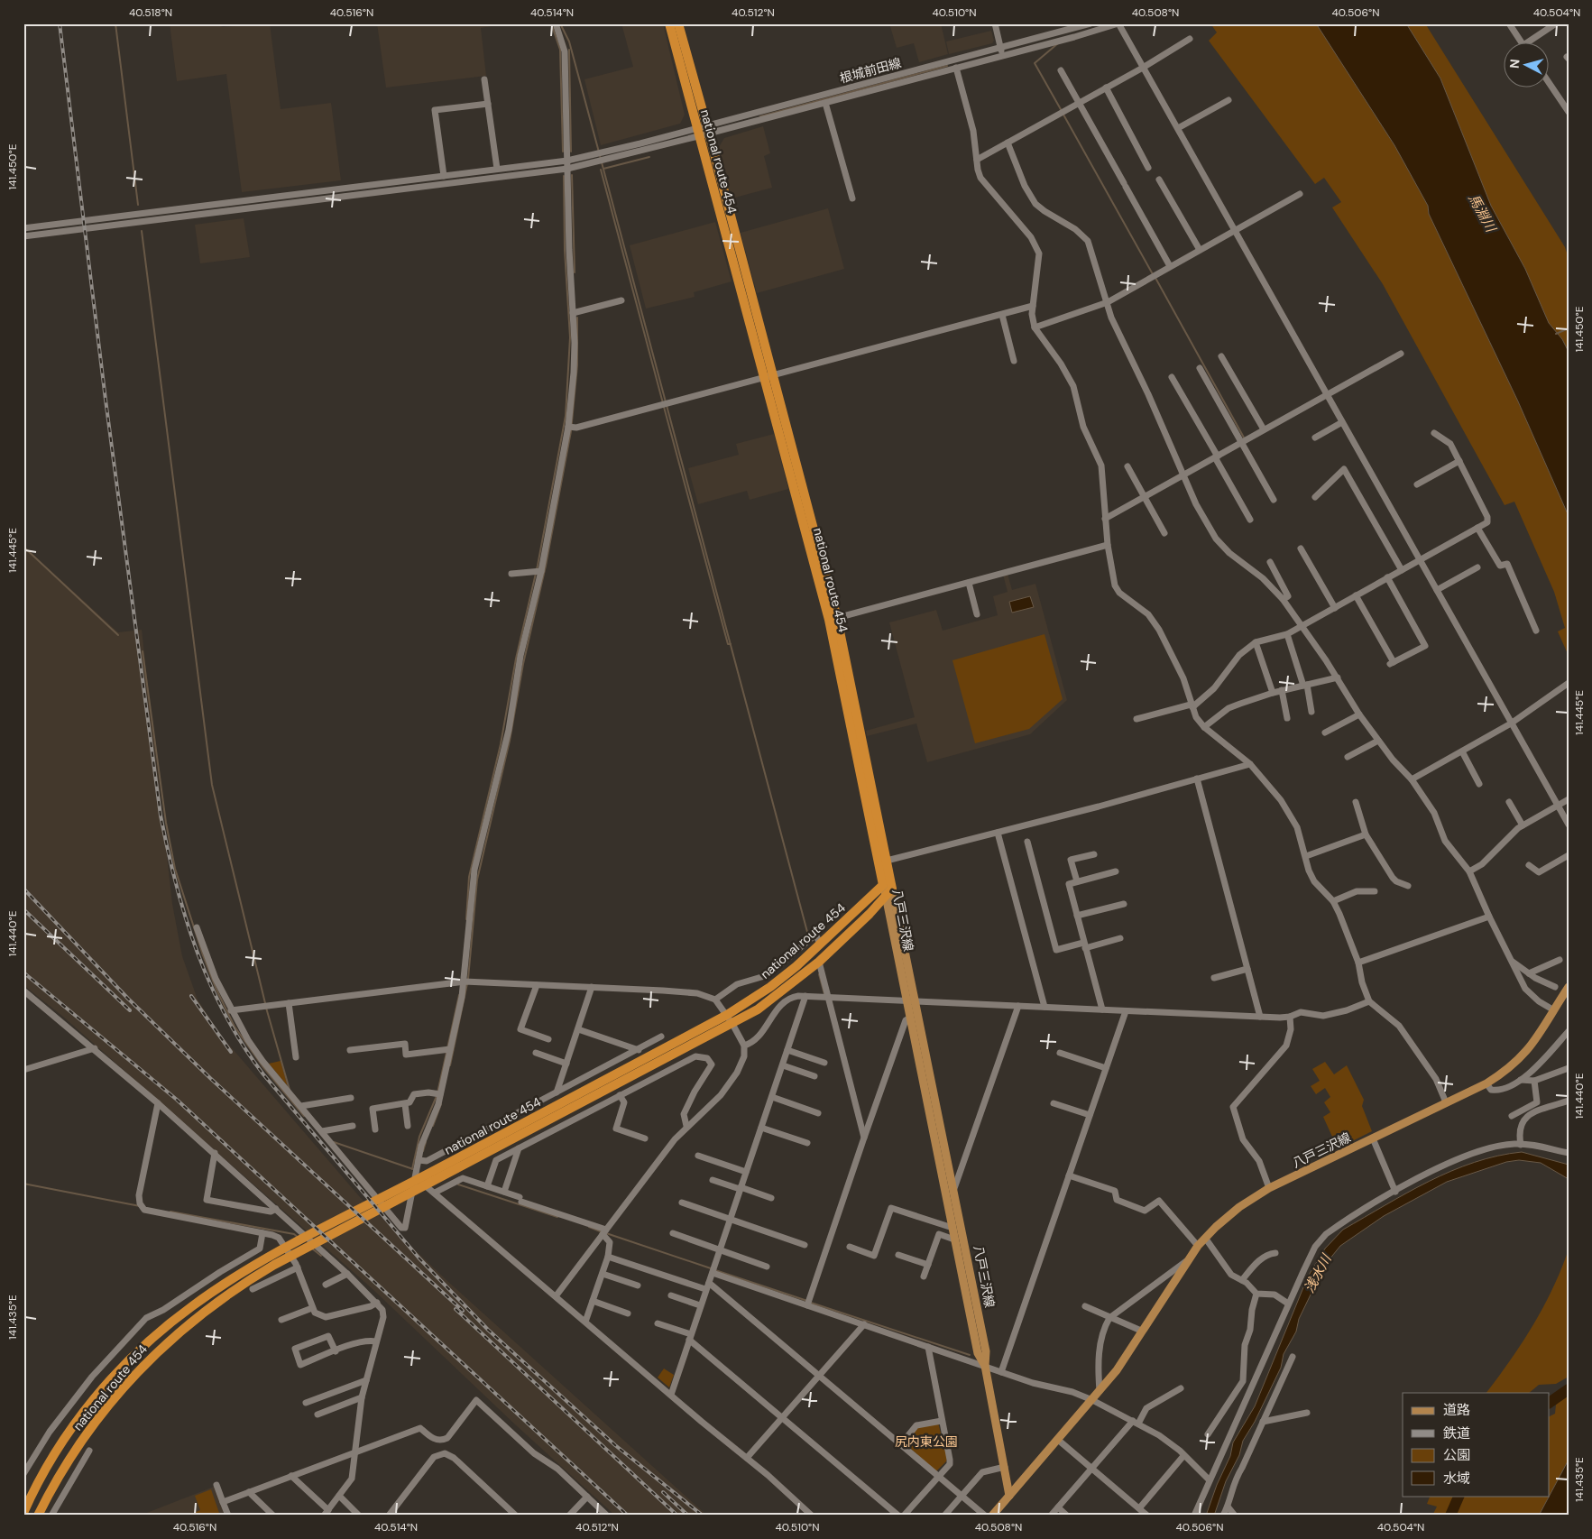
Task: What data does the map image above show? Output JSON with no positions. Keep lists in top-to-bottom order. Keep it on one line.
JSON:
{"streets":{"highway":["national route 454"],"main road":["八戸三沢線"],"street":["根城前田線"]},"crossings":[["根城前田線","national route 454"],["national route 454","八戸三沢線"]],"water":["馬淵川","浅水川"],"parks":["尻内東公園"],"legend":["道路","鉄道","公園","水域"],"north":"left","coordinates":["40.518°N","40.516°N","40.514°N","40.512°N","40.510°N","40.508°N","40.506°N","40.504°N","141.450°E","141.445°E","141.440°E","141.435°E"]}
